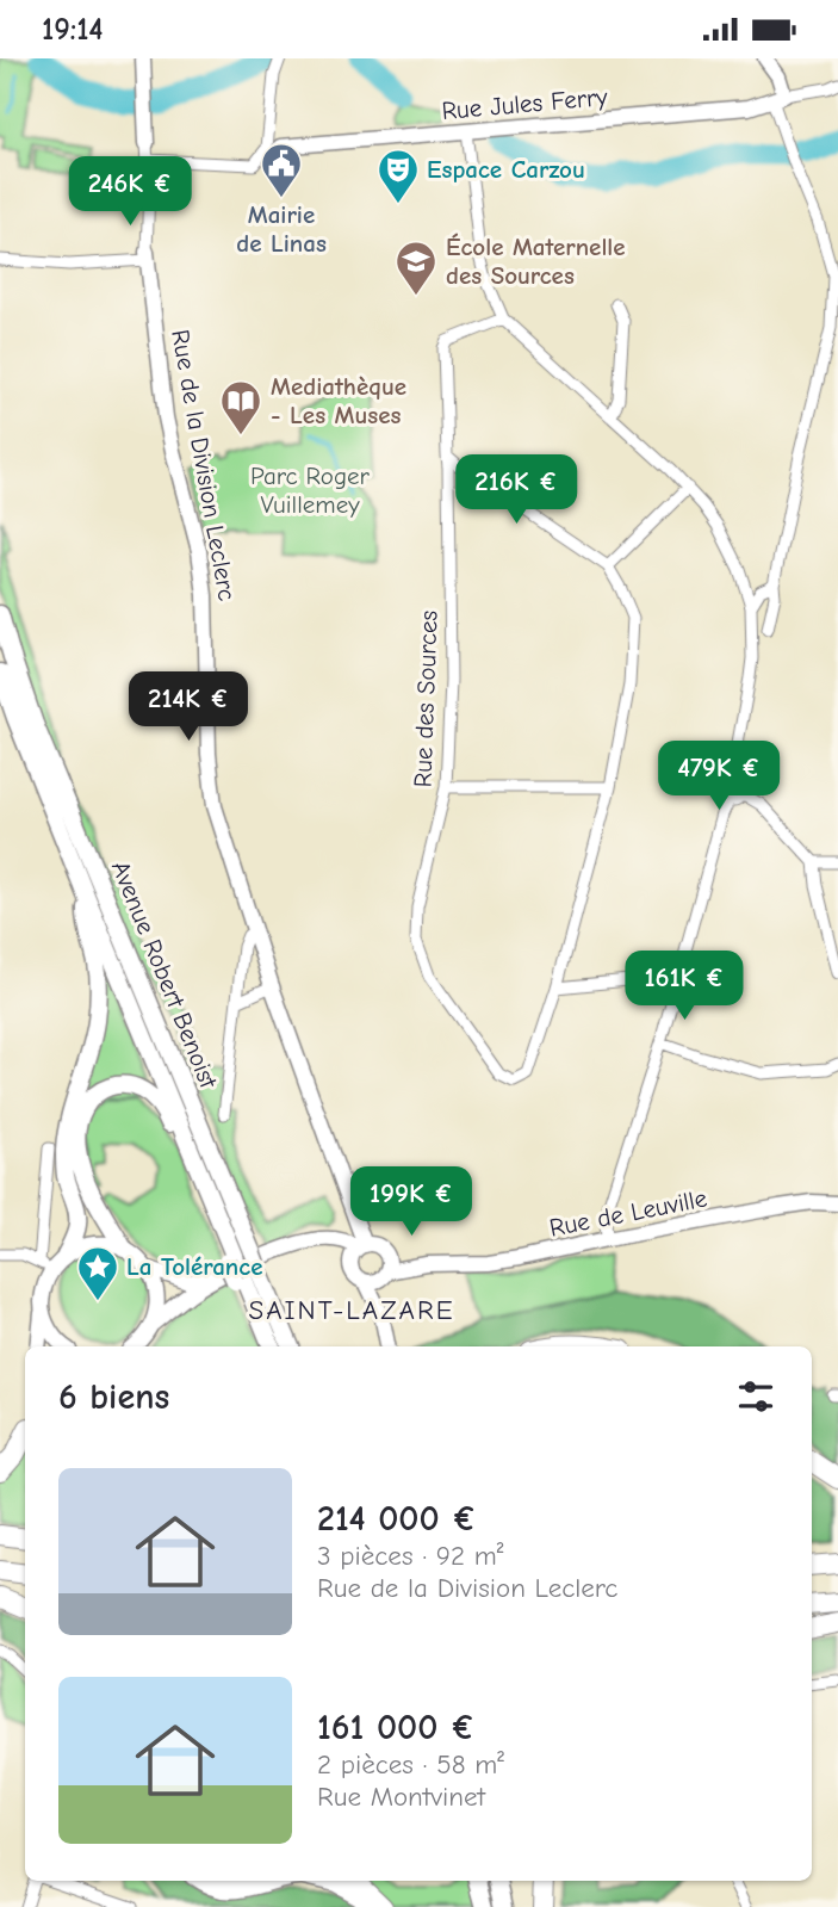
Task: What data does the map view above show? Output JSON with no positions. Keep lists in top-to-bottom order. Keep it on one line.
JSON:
{"streets":{"main road":["Avenue Robert Benoist"],"street":["Rue Jules Ferry","Rue de la Division Leclerc","Rue des Sources","Rue de Leuville"]},"crossings":[["Rue de la Division Leclerc","Rue de Leuville"]],"districts":["SAINT-LAZARE"],"parks":["Parc Roger Vuillemey"],"places":{"public building":["Mairie de Linas"],"theatre":["Espace Carzou"],"school or university":["École Maternelle des Sources"],"library":["Mediathèque - Les Muses"],"place":["La Tolérance"]},"page":{"status":"19:14","price":["246K €","216K €","214K €","479K €","161K €","199K €"],"heading":"6 biens","list":[{"name":"214 000 €","note":"3 pièces · 92 m² · Rue de la Division Leclerc"},{"name":"161 000 €","note":"2 pièces · 58 m² · Rue Montvinet"}]}}
